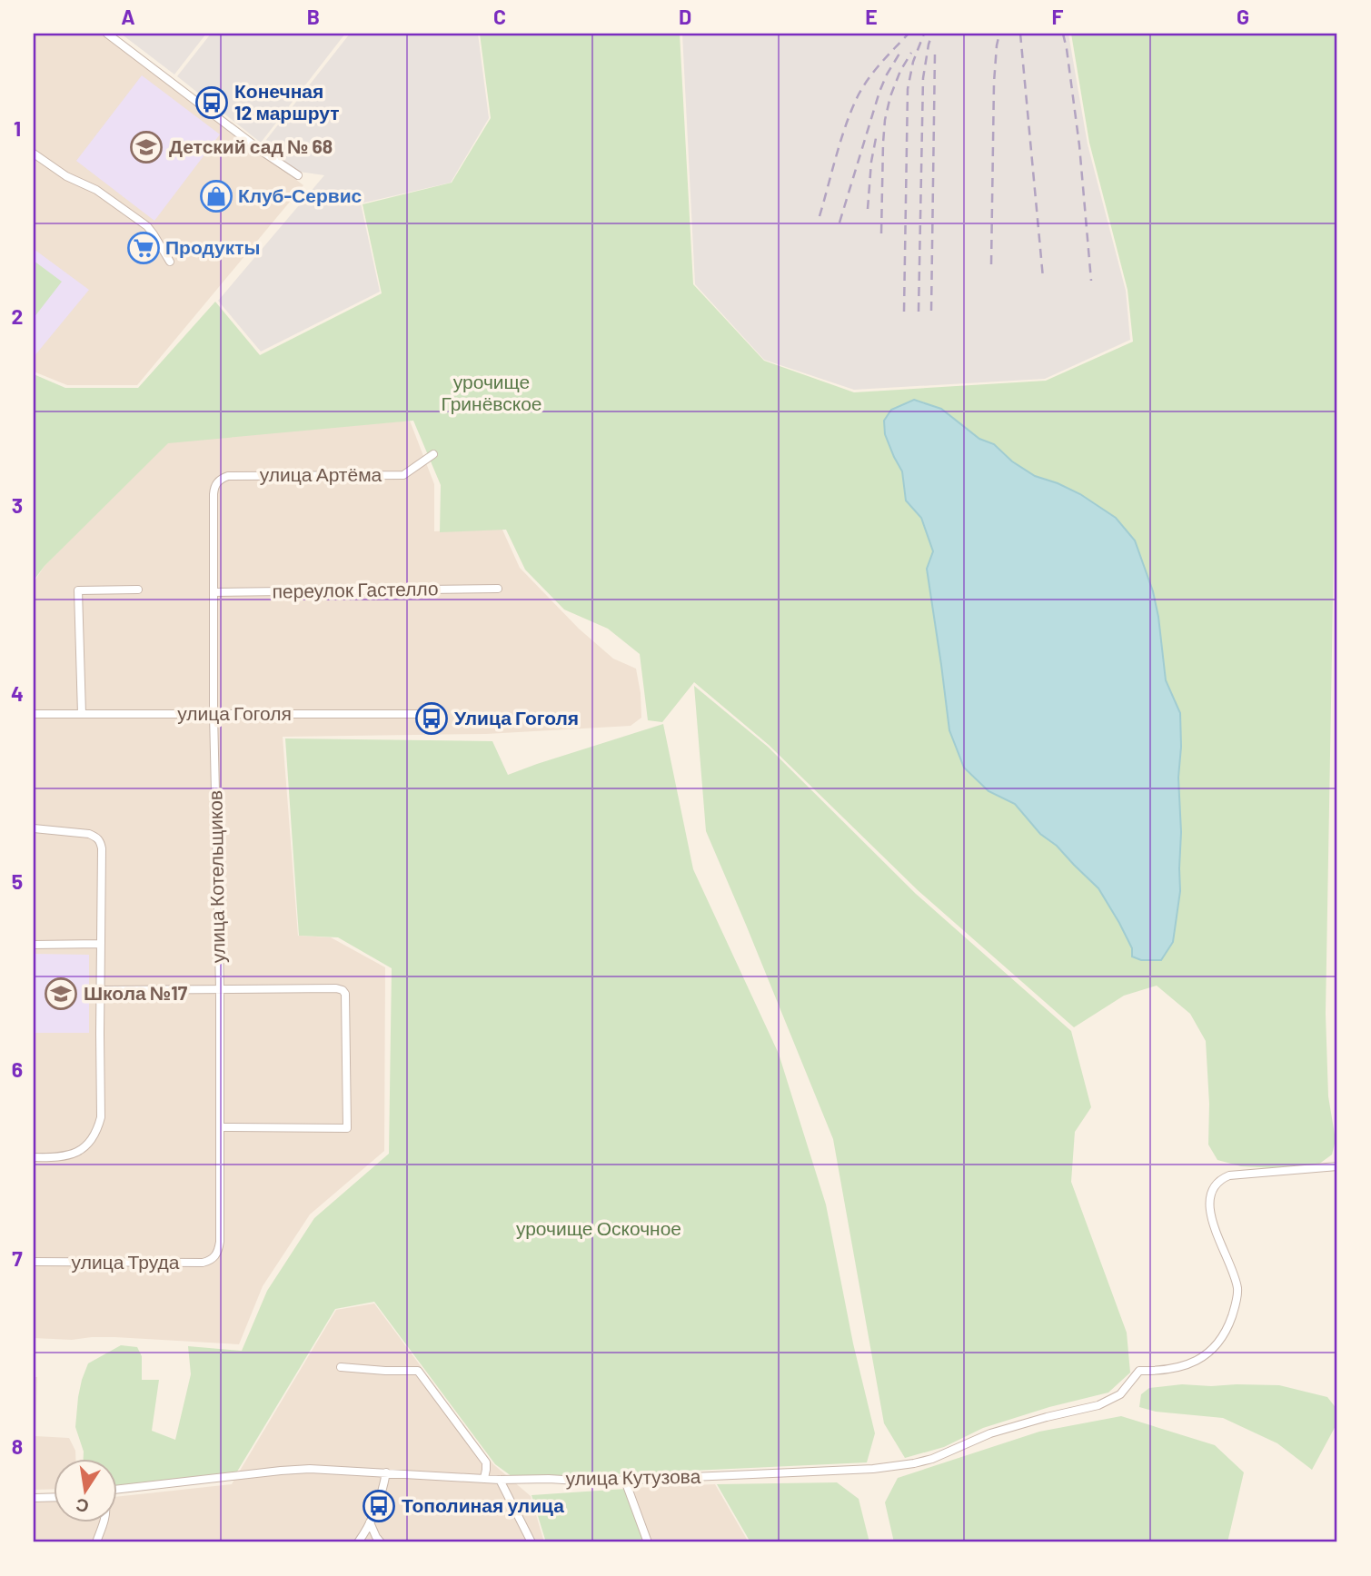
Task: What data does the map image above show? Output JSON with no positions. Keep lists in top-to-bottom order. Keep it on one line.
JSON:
{"streets":{"street":["улица Артёма","переулок Гастелло","улица Гоголя","улица Котельщиков","улица Труда","улица Кутузова"]},"crossings":[["улица Артёма","улица Котельщиков"],["переулок Гастелло","улица Котельщиков"],["улица Гоголя","улица Котельщиков"],["улица Котельщиков","улица Труда"]],"parks":["урочище Гринёвское","урочище Оскочное"],"places":{"bus stop":["Конечная 12 маршрут","Улица Гоголя","Тополиная улица"],"school or university":["Детский сад № 68","Школа №17"],"shop":["Клуб-Сервис"],"supermarket":["Продукты"]},"north":"bottom","grid":{"columns":["A","B","C","D","E","F","G"],"rows":["1","2","3","4","5","6","7","8"]}}
